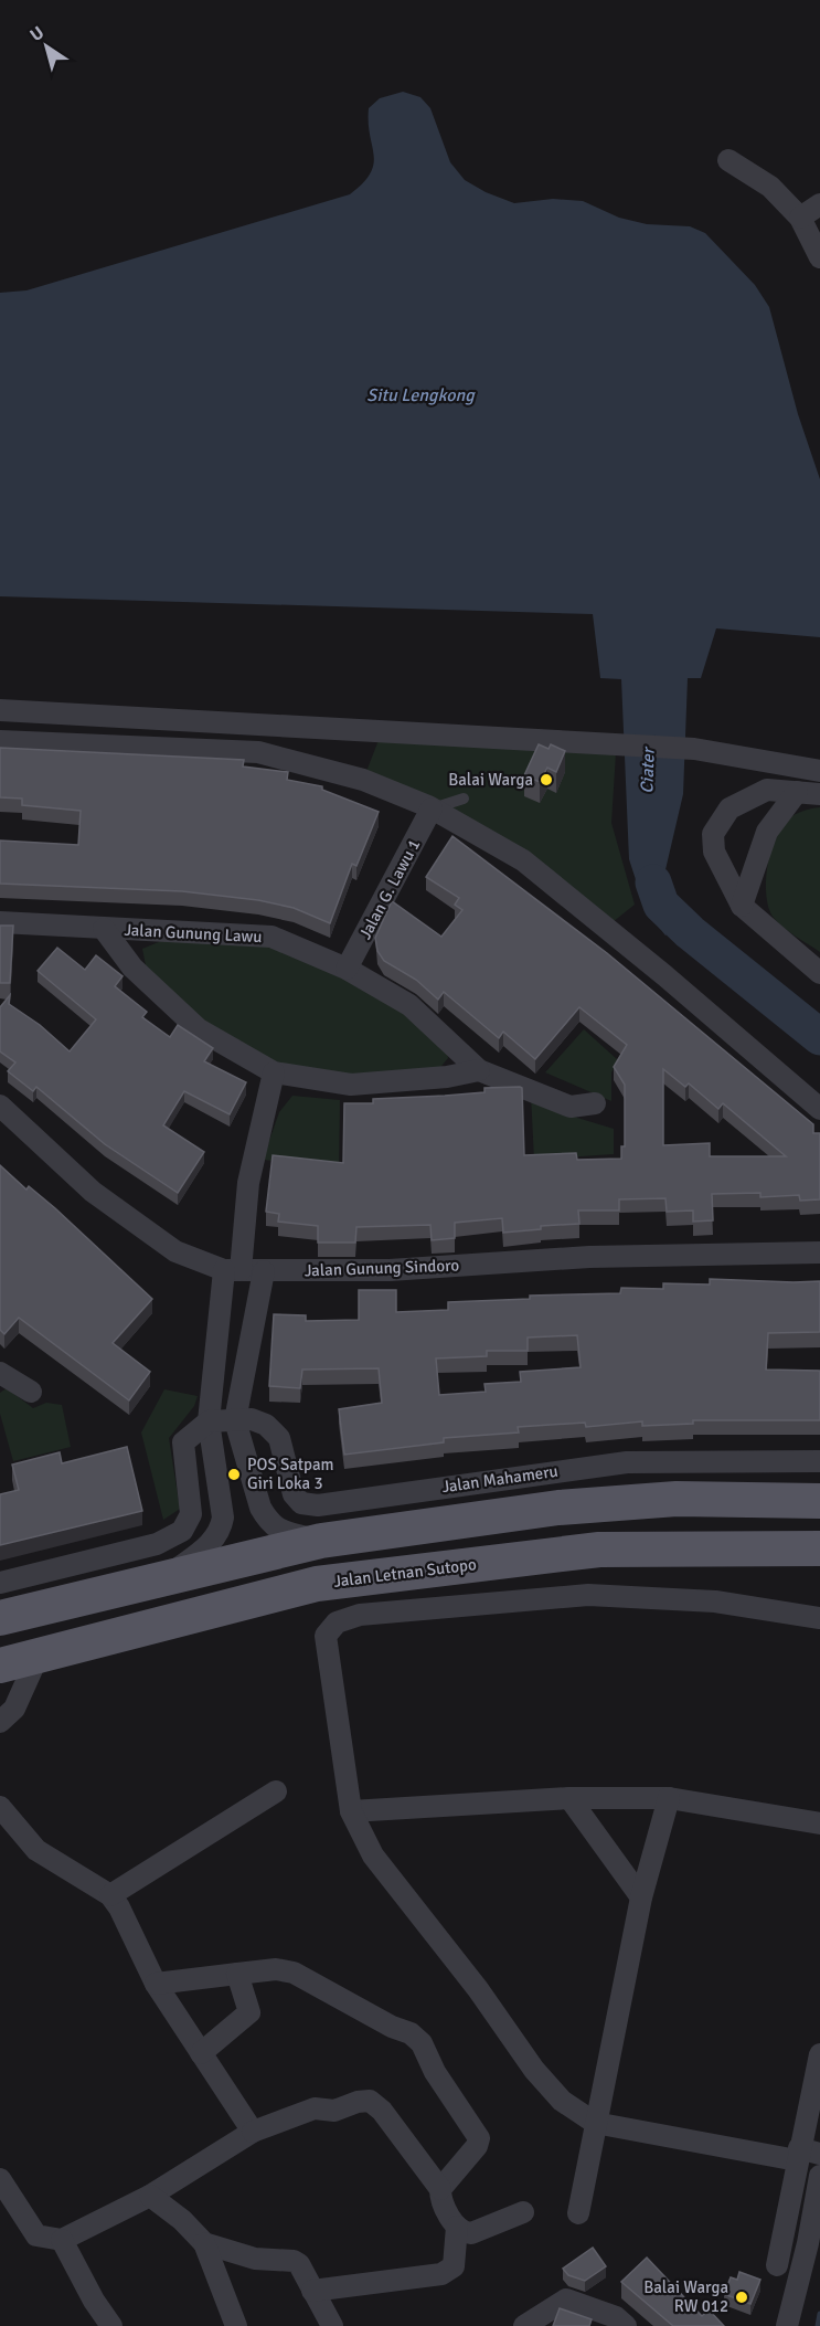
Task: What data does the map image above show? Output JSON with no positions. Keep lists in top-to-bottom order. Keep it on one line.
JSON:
{"streets":{"main road":["Jalan Letnan Sutopo"],"street":["Jalan G. Lawu 1","Jalan Gunung Lawu","Jalan Gunung Sindoro","Jalan Mahameru"]},"crossings":[["Jalan G. Lawu 1","Jalan Gunung Lawu"]],"water":["Situ Lengkong","Ciater"],"places":["Balai Warga","POS Satpam Giri Loka 3","Balai Warga RW 012"],"north":"top left"}
